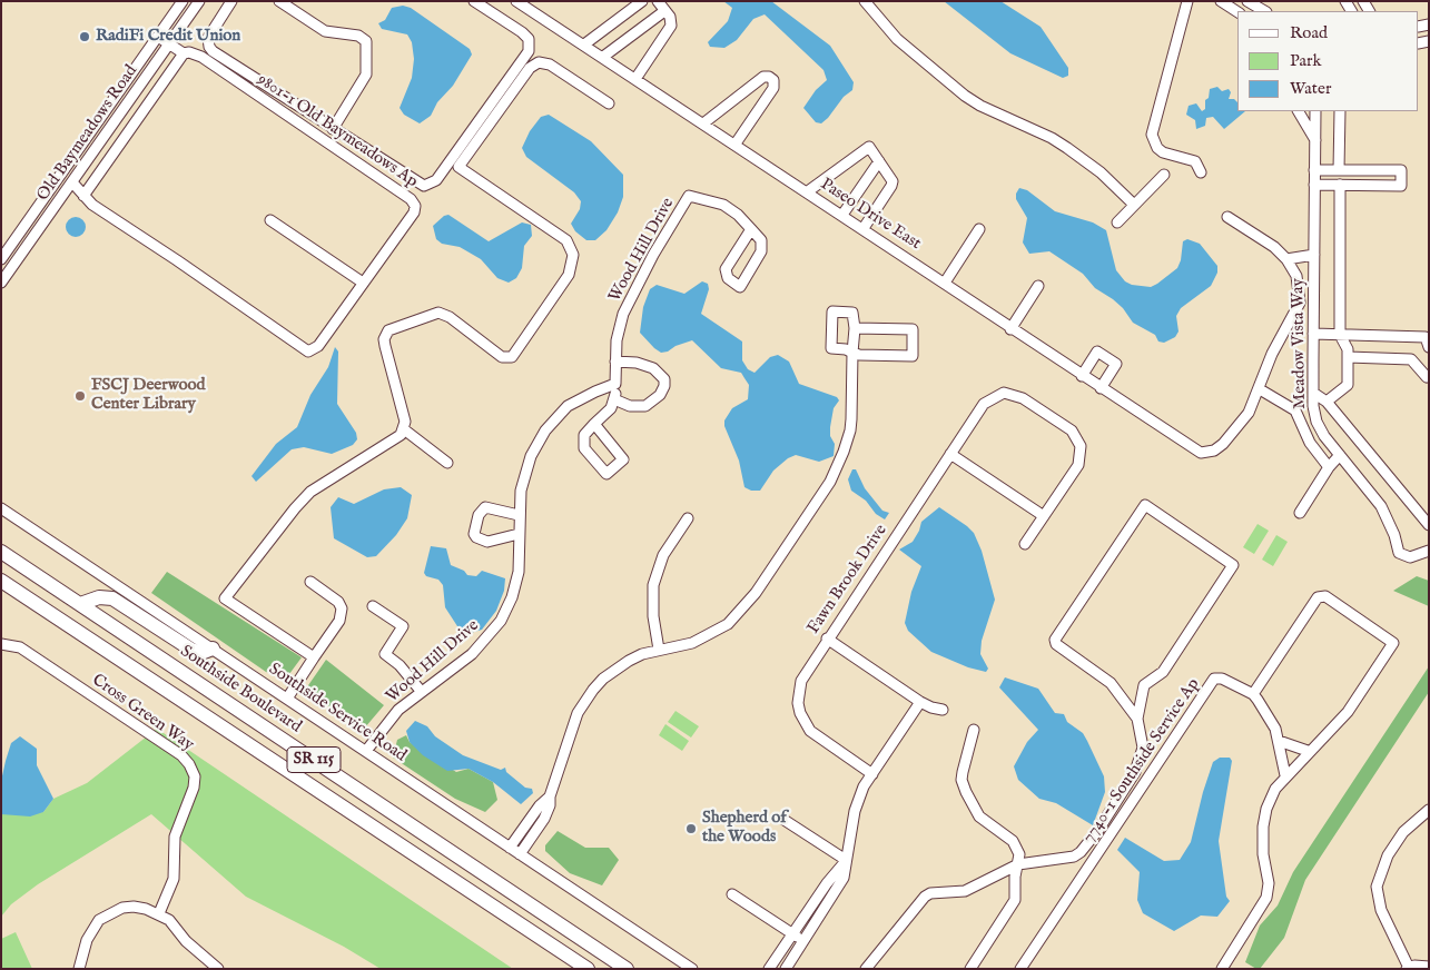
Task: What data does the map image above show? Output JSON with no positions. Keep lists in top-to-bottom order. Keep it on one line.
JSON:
{"streets":{"highway":["Southside Boulevard","SR 115"],"street":["9801-1 Old Baymeadows Ap","Old Baymeadows Road","Paseo Drive East","Wood Hill Drive","Meadow Vista Way","Fawn Brook Drive","Cross Green Way","Southside Service Road","7740-1 Southside Service Ap"]},"crossings":[["9801-1 Old Baymeadows Ap","Old Baymeadows Road"],["Wood Hill Drive","Southside Service Road"]],"places":["RadiFi Credit Union","FSCJ Deerwood Center Library","Shepherd of the Woods"],"legend":["Road","Park","Water"]}
